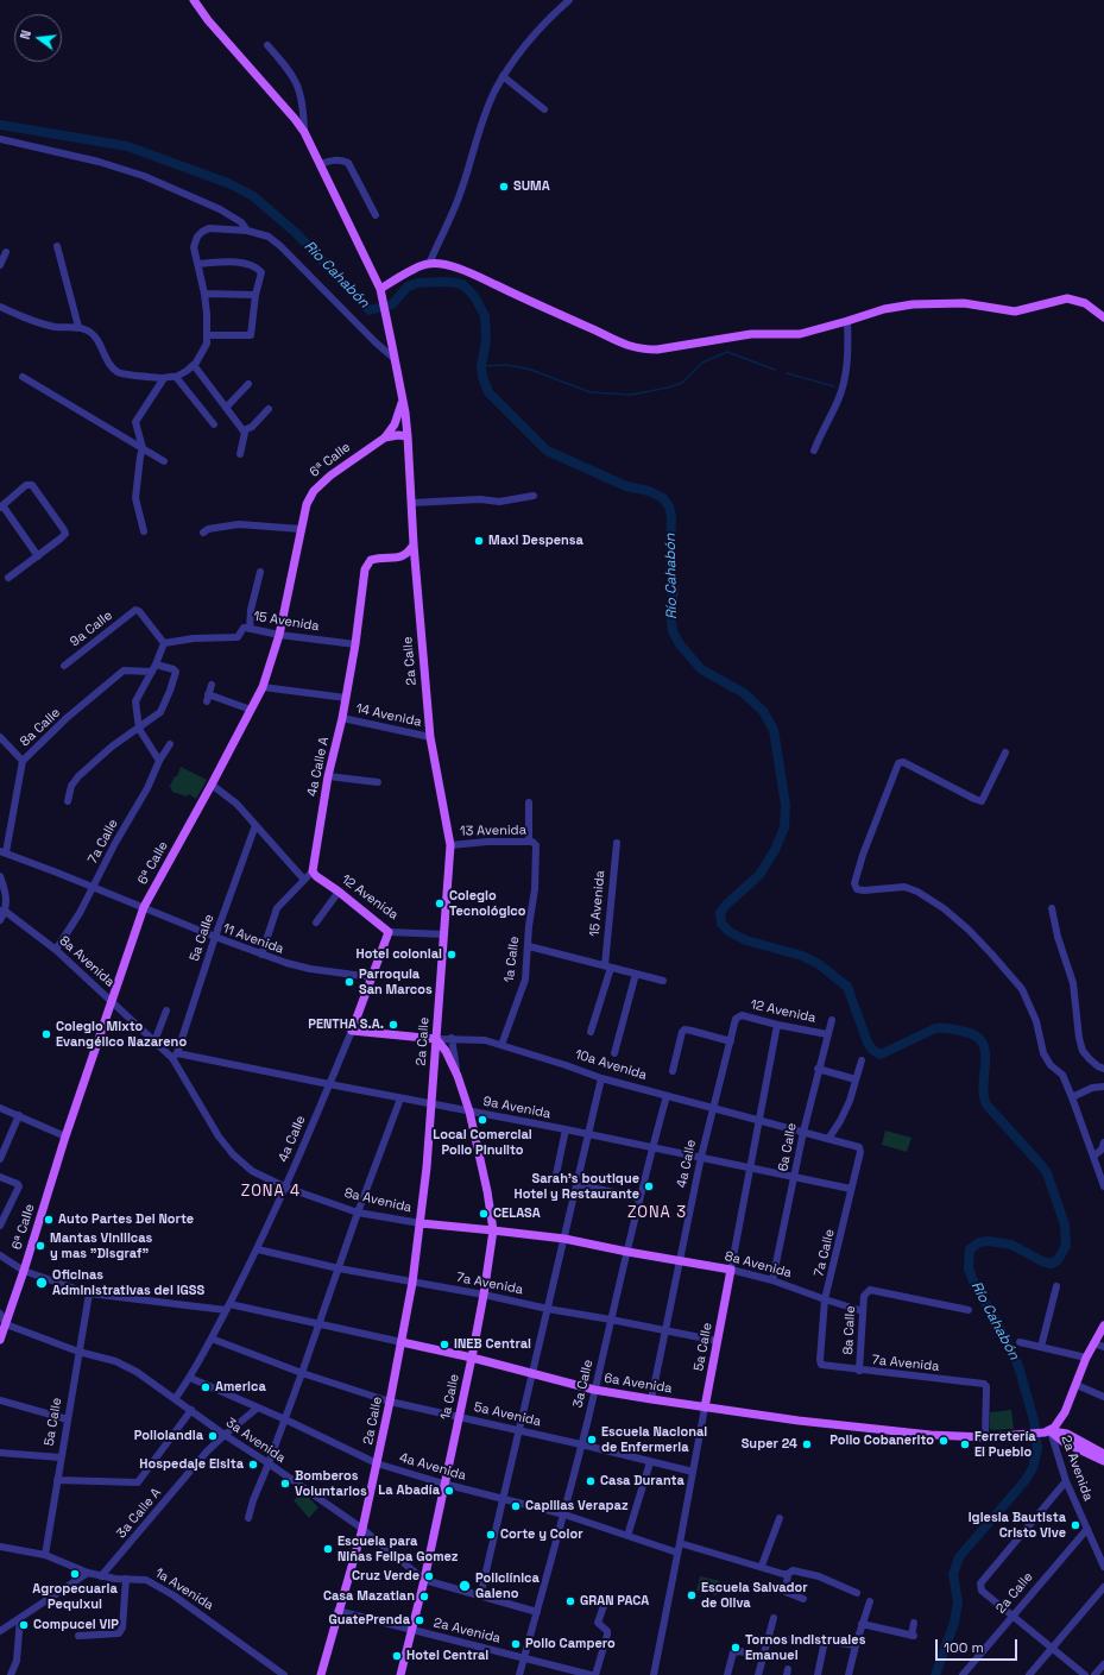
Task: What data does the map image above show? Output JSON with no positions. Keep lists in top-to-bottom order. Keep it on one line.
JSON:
{"streets":{"main road":["6ª Calle","2a Calle","4a Calle A","12 Avenida","5a Calle","1a Calle","8a Avenida","10a Avenida","4a Calle","6a Avenida"],"street":["15 Avenida","9a Calle","14 Avenida","8a Calle","13 Avenida","7a Calle","11 Avenida","9a Avenida","6a Calle","7a Avenida","3a Calle","5a Avenida","3a Avenida","4a Avenida","2a Avenida","3a Calle A","1a Avenida"]},"crossings":[["6ª Calle","15 Avenida"],["6ª Calle","2a Calle"],["6ª Calle","14 Avenida"],["6ª Calle","11 Avenida"],["6ª Calle","8a Avenida"],["6ª Calle","3a Avenida"],["15 Avenida","9a Calle"],["15 Avenida","4a Calle A"],["2a Calle","14 Avenida"],["2a Calle","4a Calle A"],["2a Calle","13 Avenida"],["2a Calle","12 Avenida"],["2a Calle","8a Avenida"],["2a Calle","10a Avenida"],["2a Calle","9a Avenida"],["2a Calle","7a Avenida"],["2a Calle","6a Avenida"],["2a Calle","5a Avenida"],["2a Calle","3a Avenida"],["2a Calle","4a Avenida"],["2a Calle","2a Avenida"],["14 Avenida","4a Calle A"],["8a Calle","11 Avenida"],["8a Calle","8a Avenida"],["8a Calle","7a Avenida"],["4a Calle A","12 Avenida"],["13 Avenida","1a Calle"],["7a Calle","11 Avenida"],["7a Calle","8a Avenida"],["7a Calle","10a Avenida"],["7a Calle","9a Avenida"],["7a Calle","7a Avenida"],["12 Avenida","5a Calle"],["12 Avenida","4a Calle"],["12 Avenida","6a Calle"],["5a Calle","11 Avenida"],["5a Calle","8a Avenida"],["5a Calle","10a Avenida"],["5a Calle","9a Avenida"],["5a Calle","7a Avenida"],["5a Calle","6a Avenida"],["5a Calle","5a Avenida"],["5a Calle","3a Avenida"],["5a Calle","4a Avenida"],["5a Calle","1a Avenida"],["11 Avenida","4a Calle"],["1a Calle","8a Avenida"],["1a Calle","10a Avenida"],["1a Calle","9a Avenida"],["1a Calle","7a Avenida"],["1a Calle","6a Avenida"],["1a Calle","5a Avenida"],["1a Calle","3a Avenida"],["1a Calle","4a Avenida"],["1a Calle","2a Avenida"],["8a Avenida","9a Avenida"],["8a Avenida","4a Calle"],["8a Avenida","6a Calle"],["8a Avenida","3a Calle"],["10a Avenida","4a Calle"],["10a Avenida","6a Calle"],["10a Avenida","3a Calle"],["9a Avenida","4a Calle"],["9a Avenida","6a Calle"],["9a Avenida","3a Calle"],["4a Calle","7a Avenida"],["4a Calle","6a Avenida"],["4a Calle","5a Avenida"],["4a Calle","3a Avenida"],["4a Calle","4a Avenida"],["7a Avenida","3a Calle"],["7a Avenida","6a Avenida"],["3a Calle","6a Avenida"],["3a Calle","5a Avenida"],["3a Calle","3a Avenida"],["3a Calle","4a Avenida"],["3a Calle","2a Avenida"],["6a Avenida","2a Avenida"],["3a Avenida","3a Calle A"],["4a Avenida","3a Calle A"],["3a Calle A","1a Avenida"]],"districts":["ZONA 4","ZONA 3"],"water":["Río Cahabón"],"places":["SUMA","Maxi Despensa","Colegio Tecnológico","Hotel colonial","Parroquia San Marcos","PENTHA S.A.","Colegio Mixto Evangélico Nazareno","Local Comercial Pollo Pinulito","Sarah’s boutique Hotel y Restaurante","CELASA","Auto Partes Del Norte","Mantas Vinilicas y mas \"Disgraf\"","Oficinas Administrativas del IGSS","INEB Central","America","Pollolandia","Escuela Nacional de Enfermeria","Pollo Cobanerito","Super 24","Ferretería El Pueblo","Hospedaje Elsita","Casa Duranta","Bomberos Voluntarios","La Abadía","Capillas Verapaz","Iglesia Bautista Cristo Vive","Corte y Color","Escuela para Niñas Felipa Gomez","Agropecuaria Pequixul","Cruz Verde","Policlínica Galeno","Escuela Salvador de Oliva","Casa Mazatlan","GRAN PACA","GuatePrenda","Compucel VIP","Pollo Campero","Tornos Indistruales Emanuel","Hotel Central"],"scale_bar":"100 m","north":"left"}
